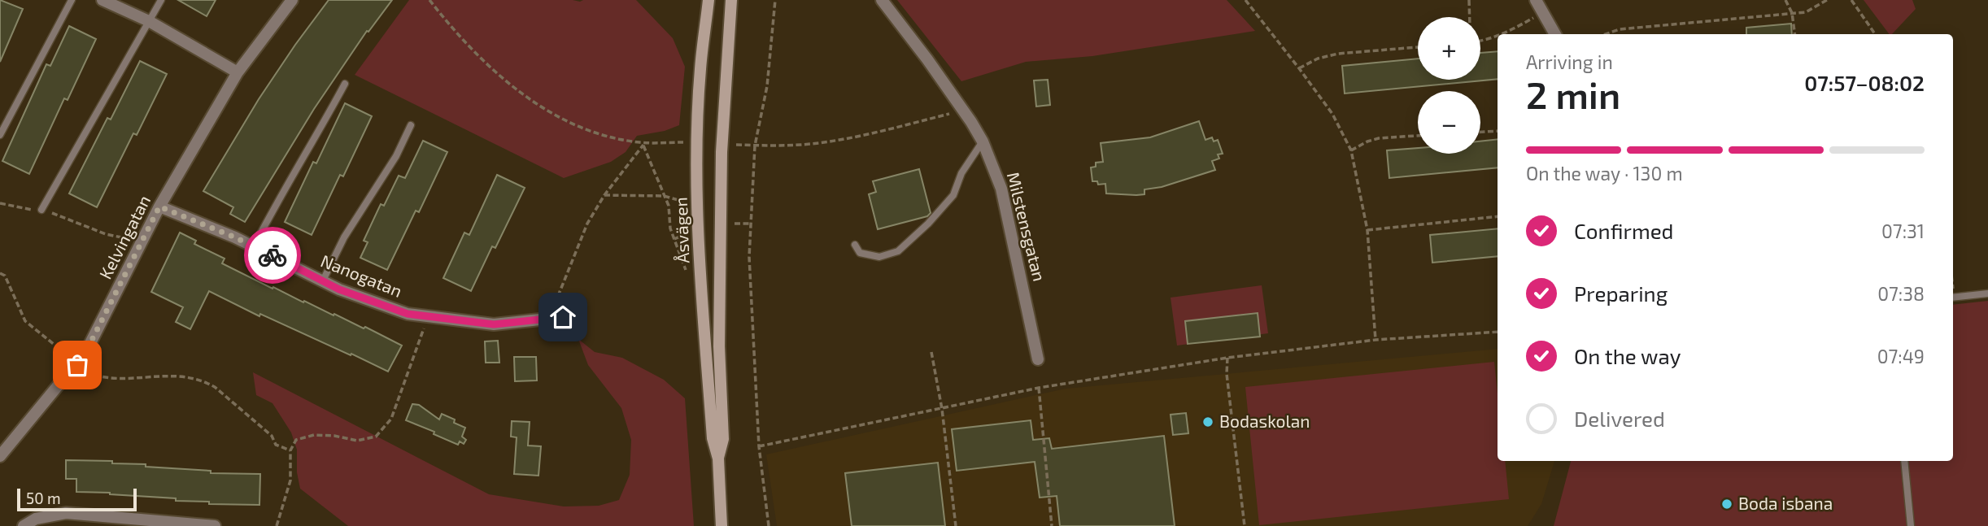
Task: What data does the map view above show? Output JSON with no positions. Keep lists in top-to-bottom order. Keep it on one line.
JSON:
{"streets":{"street":["Milstensgatan","Åsvägen","Kelvingatan","Nanogatan"]},"crossings":[["Kelvingatan","Nanogatan"]],"places":["Bodaskolan","Boda isbana"],"scale_bar":"50 m","page":{"map_buttons":["+","−"],"heading":["2 min","Arriving in","07:57–08:02"],"bar":"On the way · 130 m","list":[["Confirmed","07:31"],["Preparing","07:38"],["On the way","07:49"],"Delivered"],"scale":"50 m"}}
